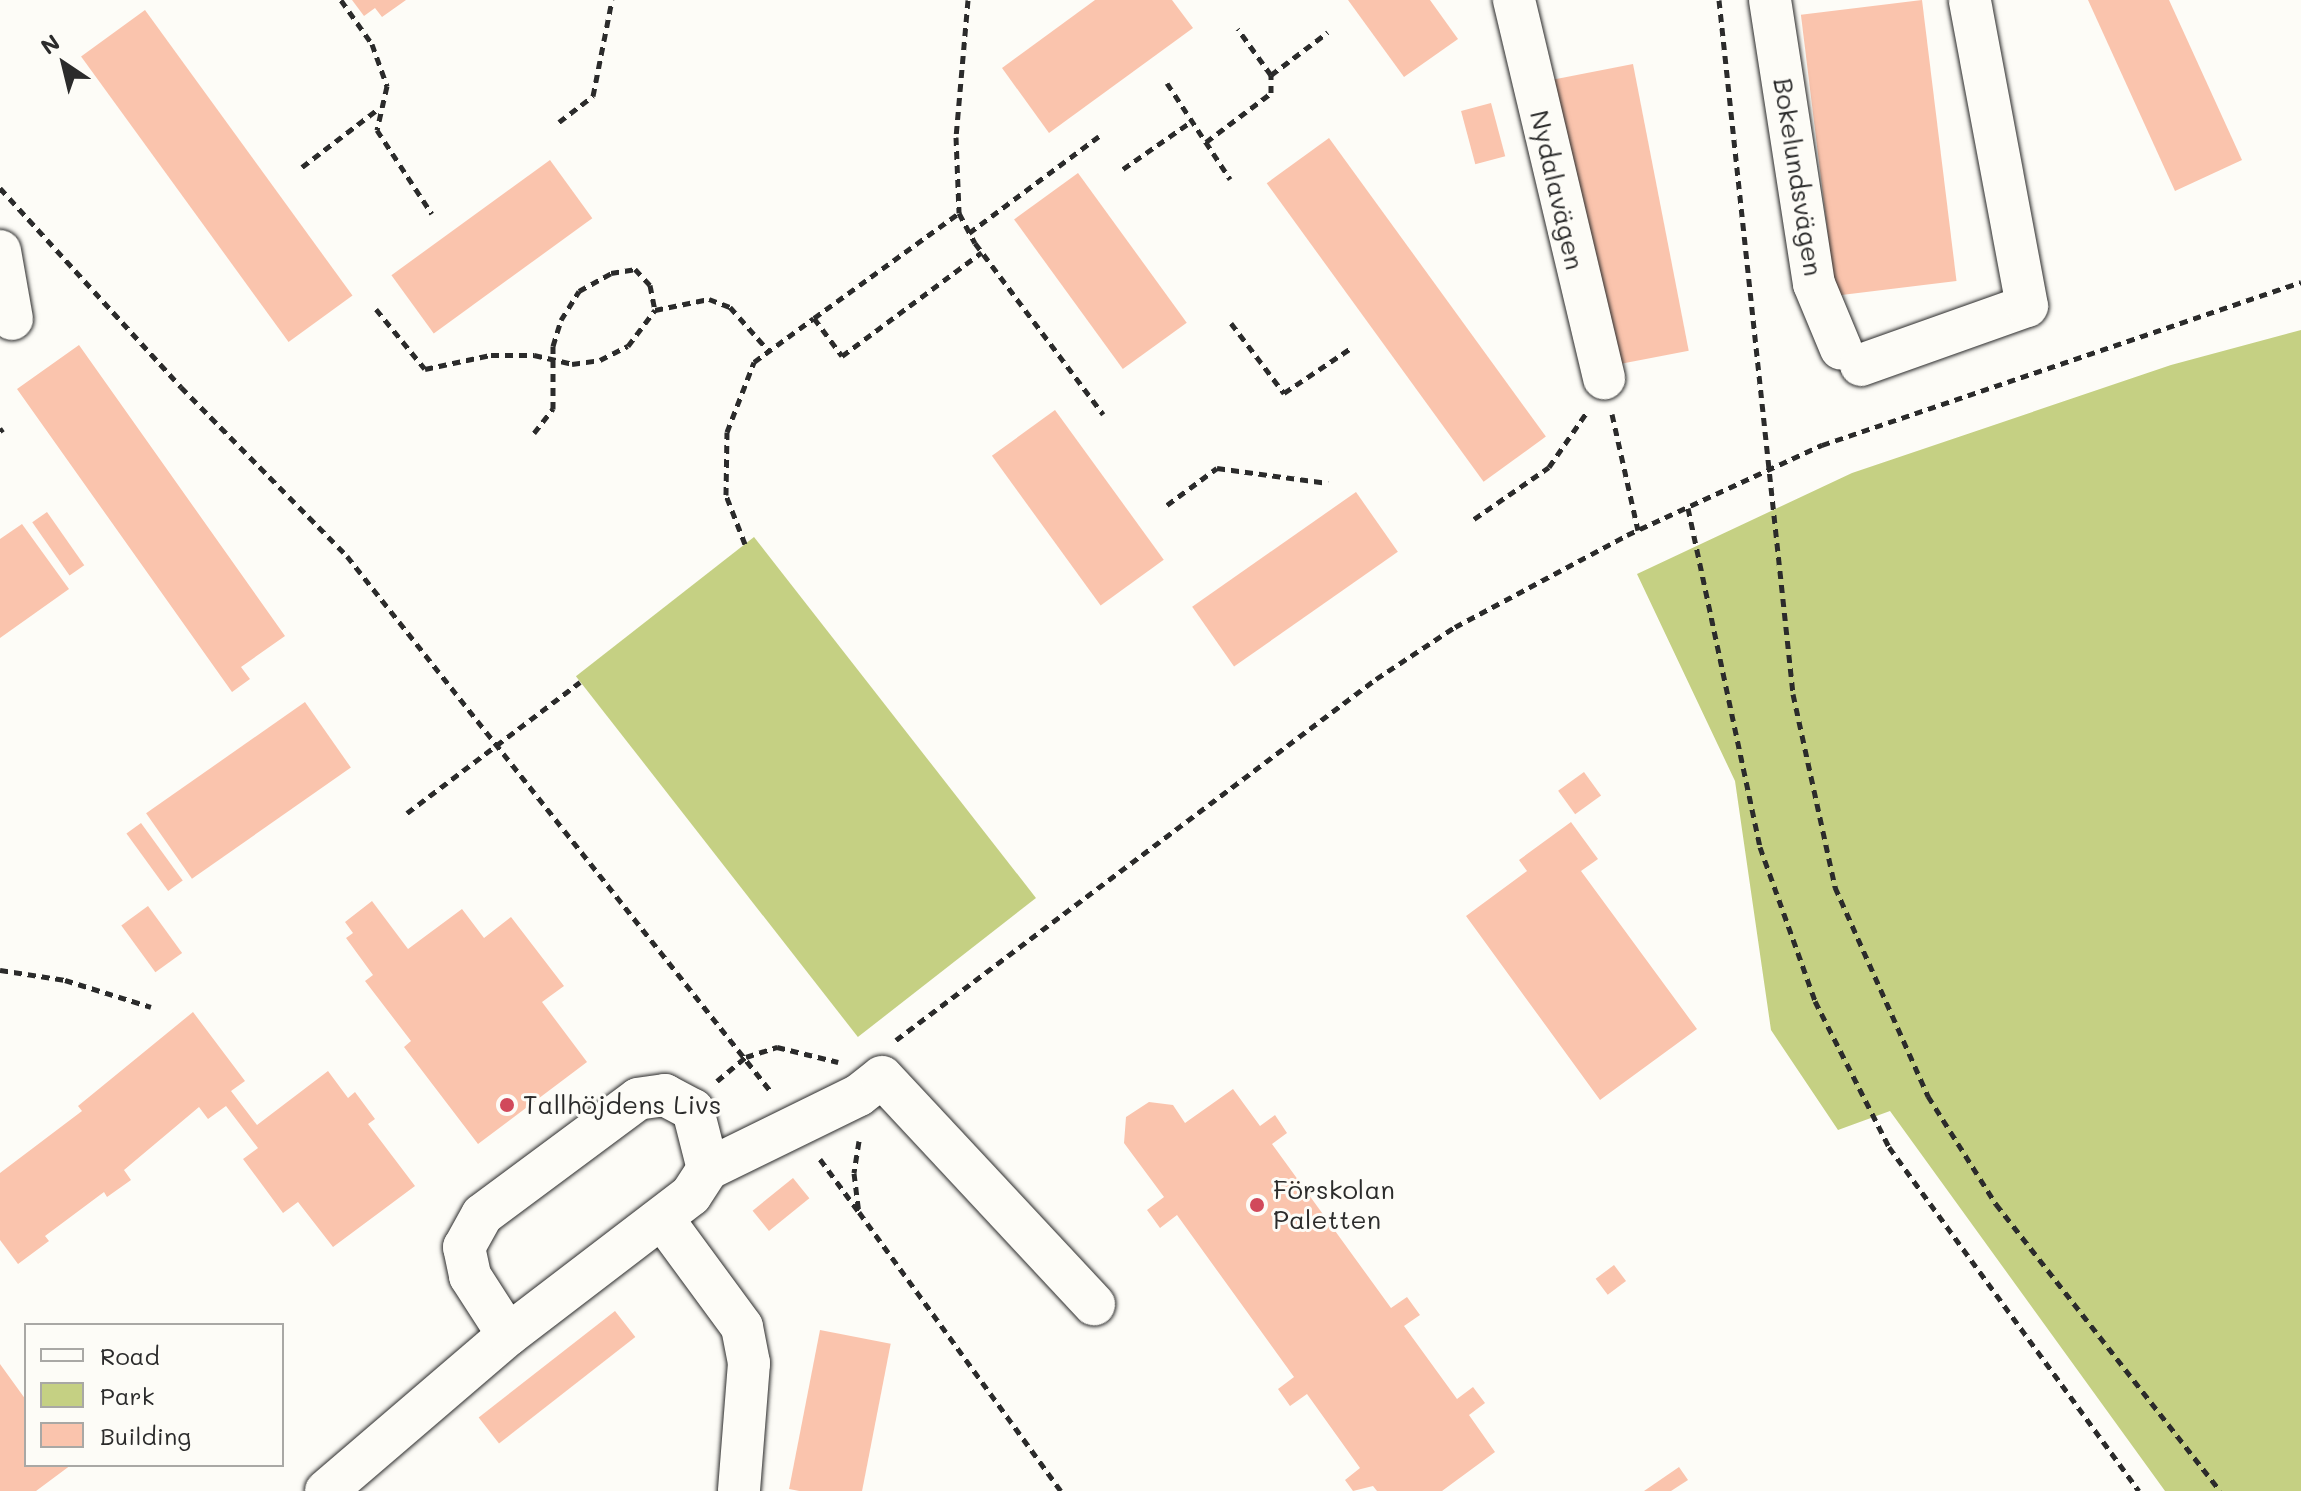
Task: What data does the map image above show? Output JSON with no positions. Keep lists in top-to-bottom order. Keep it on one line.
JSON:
{"streets":{"street":["Bokelundsvägen","Nydalavägen"]},"places":["Tallhöjdens Livs","Förskolan Paletten"],"legend":["Road","Park","Building"],"north":"top left"}
